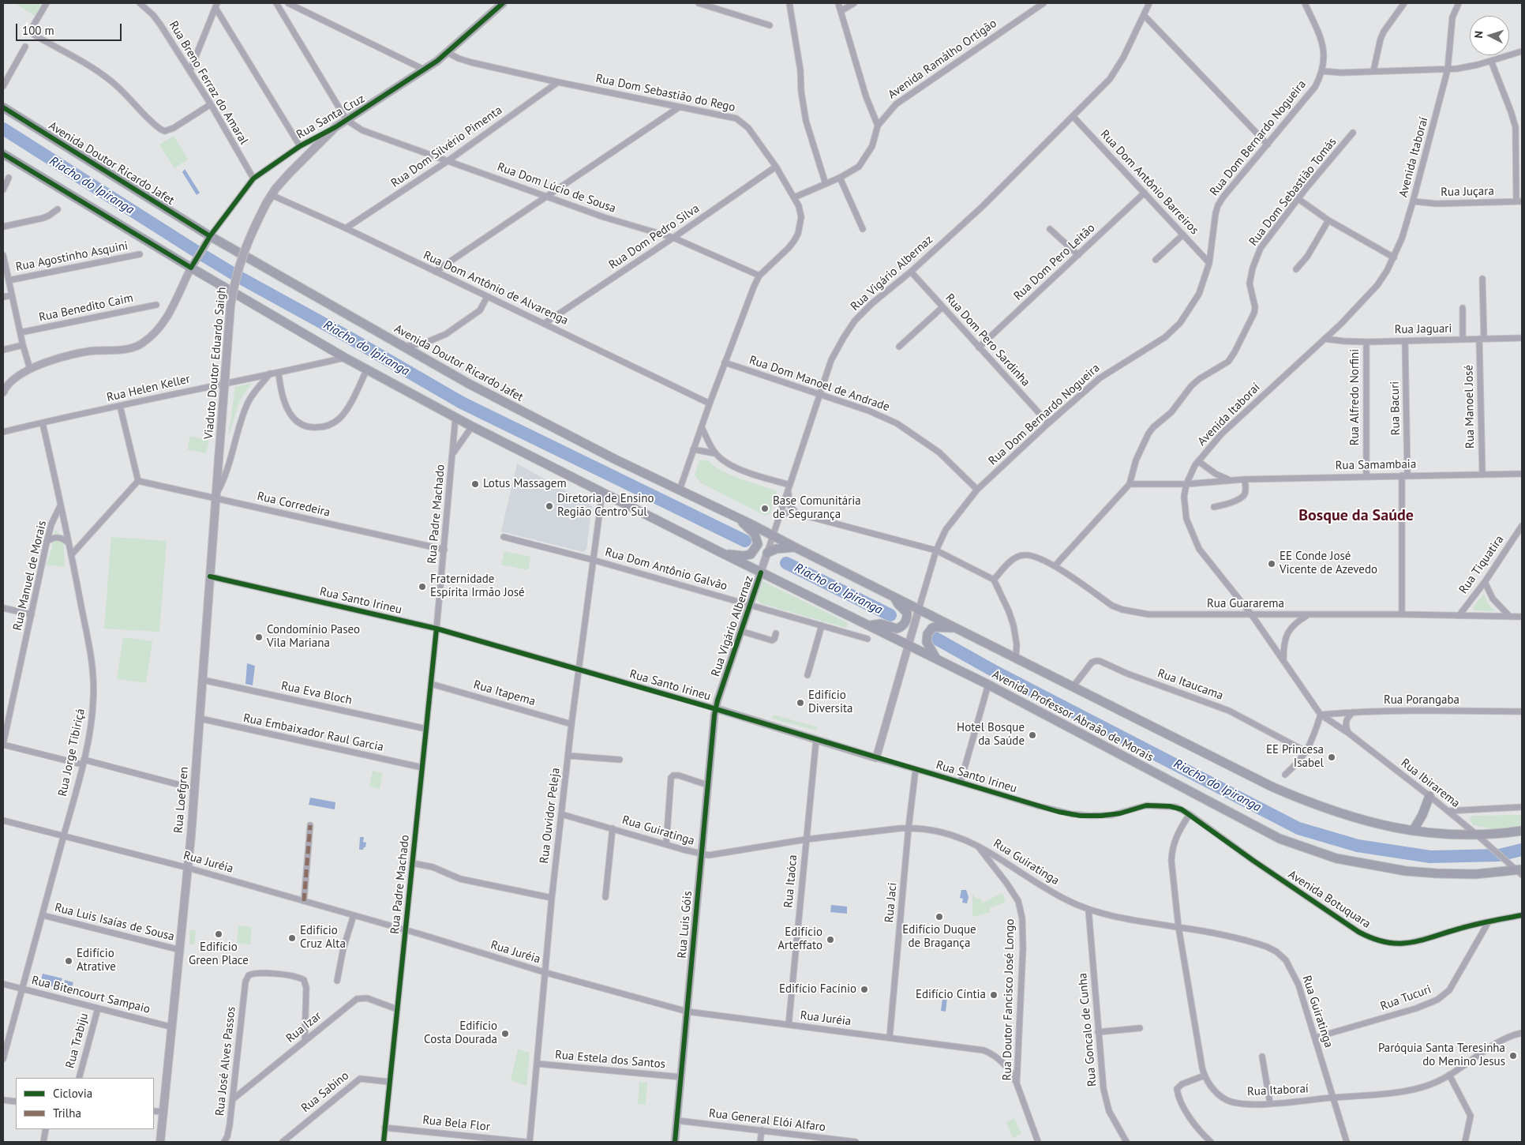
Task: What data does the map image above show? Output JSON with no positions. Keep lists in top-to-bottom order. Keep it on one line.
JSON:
{"streets":{"main road":["Rua Santa Cruz","Avenida Doutor Ricardo Jafet","Viaduto Doutor Eduardo Saigh","Avenida Professor Abraão de Morais","Rua Loefgren"],"street":["Avenida Ramálho Ortigão","Rua Breno Ferraz do Amaral","Rua Dom Sebastião do Rego","Rua Dom Bernardo Nogueira","Rua Dom Silvério Pimenta","Avenida Itaboraí","Rua Dom Antônio Barreiros","Rua Dom Lúcio de Sousa","Rua Dom Sebastião Tomás","Rua Juçara","Rua Dom Pedro Silva","Rua Agostinho Asquini","Rua Dom Pero Leitão","Rua Vigário Albernaz","Rua Dom Antônio de Alvarenga","Rua Benedito Caim","Rua Jaguari","Rua Dom Pero Sardinha","Rua Dom Manoel de Andrade","Rua Helen Keller","Rua Alfredo Norfini","Rua Manoel José","Rua Bacuri","Rua Samambaia","Rua Corredeira","Rua Padre Machado","Rua Tiquatira","Rua Dom Antônio Galvão","Rua Manuel de Morais","Rua Santo Irineu","Rua Guararema","Rua Itaucama","Rua Eva Bloch","Rua Itapema","Rua Porangaba","Rua Embaixador Raul Garcia","Rua Jorge Tibiriçá","Rua Ibirarema","Rua Ouvidor Peleja","Rua Guiratinga","Rua Juréia","Rua Itaóca","Avenida Botuquara","Rua Jaci","Rua Luis Isaías de Sousa","Rua Luis Góis","Rua Bitencourt Sampaio","Rua Tucuri","Rua Doutor Fancisco José Longo","Rua Izar","Rua Goncalo de Cunha","Rua Trabiju","Rua Estela dos Santos","Rua José Alves Passos","Rua Itaboraí","Rua Sabino","Rua General Elói Alfaro","Rua Bela Flor"]},"crossings":[["Avenida Ramálho Ortigão","Rua Dom Sebastião do Rego"],["Rua Breno Ferraz do Amaral","Rua Santa Cruz"],["Rua Dom Sebastião do Rego","Rua Santa Cruz"],["Rua Dom Sebastião do Rego","Rua Dom Silvério Pimenta"],["Rua Dom Sebastião do Rego","Avenida Doutor Ricardo Jafet"],["Rua Dom Sebastião do Rego","Rua Dom Lúcio de Sousa"],["Rua Dom Sebastião do Rego","Rua Dom Pedro Silva"],["Rua Dom Sebastião do Rego","Rua Dom Antônio de Alvarenga"],["Rua Dom Sebastião do Rego","Rua Dom Manoel de Andrade"],["Rua Santa Cruz","Avenida Doutor Ricardo Jafet"],["Rua Santa Cruz","Rua Dom Lúcio de Sousa"],["Rua Santa Cruz","Rua Dom Antônio de Alvarenga"],["Rua Santa Cruz","Viaduto Doutor Eduardo Saigh"],["Rua Dom Bernardo Nogueira","Avenida Doutor Ricardo Jafet"],["Rua Dom Bernardo Nogueira","Rua Dom Antônio Barreiros"],["Rua Dom Bernardo Nogueira","Rua Dom Pero Sardinha"],["Rua Dom Bernardo Nogueira","Rua Dom Manoel de Andrade"],["Rua Dom Bernardo Nogueira","Rua Santo Irineu"],["Rua Dom Bernardo Nogueira","Avenida Professor Abraão de Morais"],["Rua Dom Silvério Pimenta","Rua Dom Lúcio de Sousa"],["Rua Dom Silvério Pimenta","Rua Dom Antônio de Alvarenga"],["Avenida Itaboraí","Rua Juçara"],["Avenida Itaboraí","Rua Jaguari"],["Avenida Itaboraí","Rua Samambaia"],["Avenida Itaboraí","Rua Guararema"],["Avenida Itaboraí","Rua Porangaba"],["Avenida Itaboraí","Rua Ibirarema"],["Avenida Doutor Ricardo Jafet","Rua Vigário Albernaz"],["Rua Dom Antônio Barreiros","Rua Dom Pero Leitão"],["Rua Dom Antônio Barreiros","Rua Vigário Albernaz"],["Rua Dom Lúcio de Sousa","Rua Dom Pedro Silva"],["Rua Dom Sebastião Tomás","Rua Samambaia"],["Rua Dom Sebastião Tomás","Rua Guararema"],["Rua Dom Pedro Silva","Rua Dom Antônio de Alvarenga"],["Rua Dom Pero Leitão","Rua Dom Pero Sardinha"],["Rua Vigário Albernaz","Rua Dom Pero Sardinha"],["Rua Vigário Albernaz","Rua Dom Manoel de Andrade"],["Rua Vigário Albernaz","Rua Dom Antônio Galvão"],["Rua Vigário Albernaz","Rua Santo Irineu"],["Rua Vigário Albernaz","Rua Luis Góis"],["Rua Jaguari","Rua Alfredo Norfini"],["Rua Jaguari","Rua Manoel José"],["Rua Jaguari","Rua Bacuri"],["Viaduto Doutor Eduardo Saigh","Rua Loefgren"],["Rua Helen Keller","Rua Jorge Tibiriçá"],["Rua Alfredo Norfini","Rua Samambaia"],["Rua Manoel José","Rua Samambaia"],["Rua Bacuri","Rua Samambaia"],["Rua Bacuri","Rua Guararema"],["Rua Corredeira","Rua Padre Machado"],["Rua Corredeira","Rua Loefgren"],["Rua Padre Machado","Rua Santo Irineu"],["Rua Padre Machado","Rua Eva Bloch"],["Rua Padre Machado","Rua Itapema"],["Rua Padre Machado","Rua Embaixador Raul Garcia"],["Rua Padre Machado","Rua Juréia"],["Rua Padre Machado","Rua Izar"],["Rua Padre Machado","Rua Sabino"],["Rua Padre Machado","Rua Bela Flor"],["Rua Tiquatira","Rua Guararema"],["Rua Dom Antônio Galvão","Rua Ouvidor Peleja"],["Rua Manuel de Morais","Rua Jorge Tibiriçá"],["Rua Santo Irineu","Rua Loefgren"],["Rua Santo Irineu","Rua Ouvidor Peleja"],["Rua Santo Irineu","Rua Itaóca"],["Rua Santo Irineu","Avenida Botuquara"],["Rua Santo Irineu","Rua Jaci"],["Rua Santo Irineu","Rua Luis Góis"],["Rua Santo Irineu","Rua Itaboraí"],["Rua Eva Bloch","Rua Loefgren"],["Rua Itapema","Rua Ouvidor Peleja"],["Rua Porangaba","Rua Ibirarema"],["Avenida Professor Abraão de Morais","Rua Ibirarema"],["Rua Embaixador Raul Garcia","Rua Loefgren"],["Rua Jorge Tibiriçá","Rua Juréia"],["Rua Jorge Tibiriçá","Rua Luis Isaías de Sousa"],["Rua Jorge Tibiriçá","Rua Bitencourt Sampaio"],["Rua Loefgren","Rua Juréia"],["Rua Loefgren","Rua Luis Isaías de Sousa"],["Rua Loefgren","Rua Bitencourt Sampaio"],["Rua Ouvidor Peleja","Rua Guiratinga"],["Rua Ouvidor Peleja","Rua Juréia"],["Rua Ouvidor Peleja","Rua Estela dos Santos"],["Rua Guiratinga","Rua Itaóca"],["Rua Guiratinga","Rua Jaci"],["Rua Guiratinga","Rua Luis Góis"],["Rua Guiratinga","Rua Tucuri"],["Rua Guiratinga","Rua Doutor Fancisco José Longo"],["Rua Guiratinga","Rua Goncalo de Cunha"],["Rua Guiratinga","Rua Itaboraí"],["Rua Juréia","Rua Itaóca"],["Rua Juréia","Rua Jaci"],["Rua Juréia","Rua Luis Góis"],["Rua Juréia","Rua Doutor Fancisco José Longo"],["Avenida Botuquara","Rua Tucuri"],["Avenida Botuquara","Rua Itaboraí"],["Rua Luis Góis","Rua Estela dos Santos"],["Rua Luis Góis","Rua General Elói Alfaro"],["Rua Bitencourt Sampaio","Rua Trabiju"],["Rua Izar","Rua José Alves Passos"]],"districts":["Bosque da Saúde"],"water":["Riacho do Ipiranga"],"places":["Lotus Massagem","Diretoria de Ensino Região Centro Sul","Base Comunitária de Segurança","EE Conde José Vicente de Azevedo","Fraternidade Espírita Irmão José","Condomínio Paseo Vila Mariana","Edifício Diversita","Hotel Bosque da Saúde","EE Princesa Isabel","Edifício Duque de Bragança","Edifício Green Place","Edifício Cruz Alta","Edifício Arteffato","Edifício Atrative","Edifício Facínio","Edifício Cíntia","Edifício Costa Dourada","Paróquia Santa Teresinha do Menino Jesus"],"legend":["Ciclovia","Trilha"],"scale_bar":"100 m","north":"left"}
